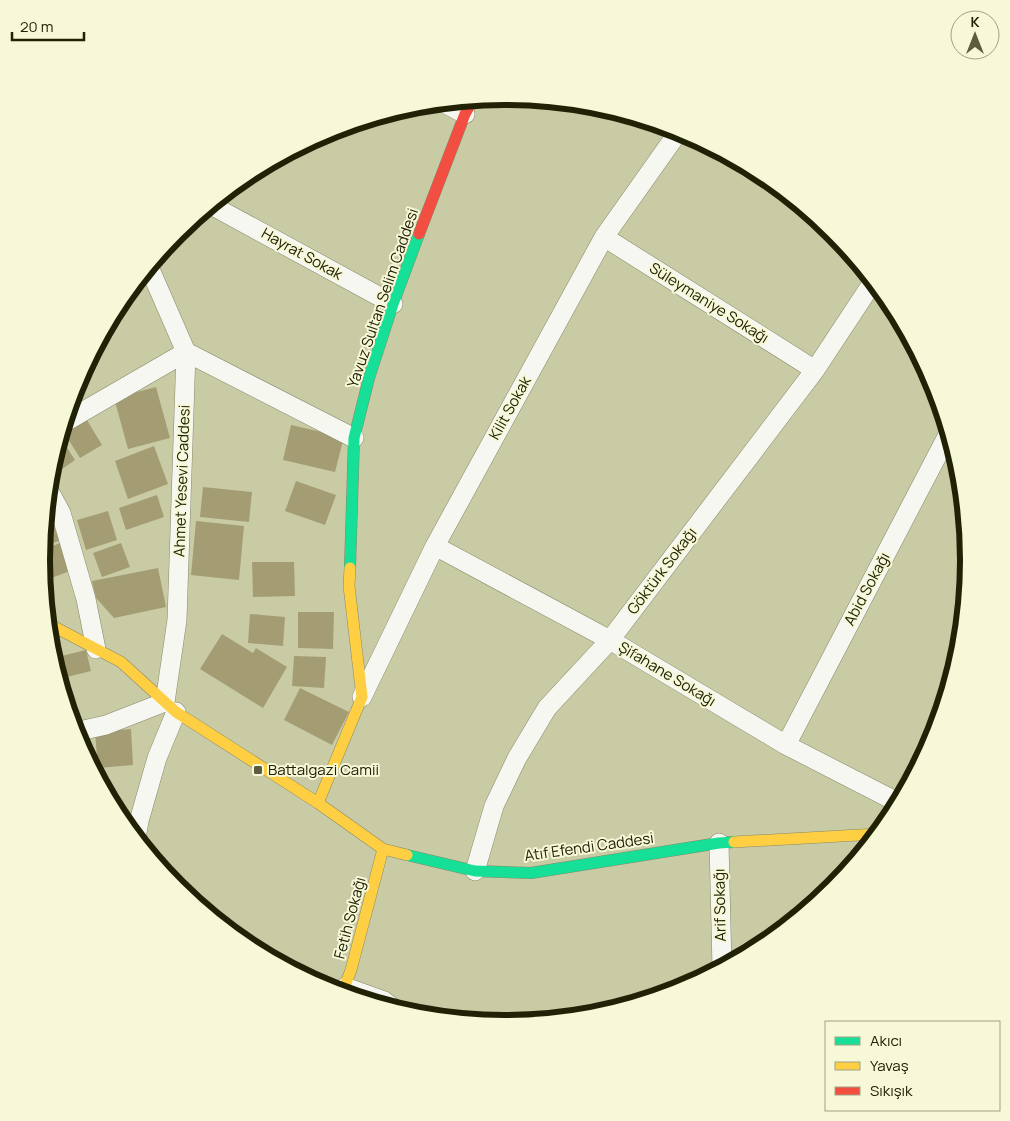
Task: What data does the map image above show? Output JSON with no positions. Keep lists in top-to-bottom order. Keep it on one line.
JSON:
{"streets":{"street":["Hayrat Sokak","Yavuz Sultan Selim Caddesi","Süleymaniye Sokağı","Kilit Sokak","Ahmet Yesevi Caddesi","Göktürk Sokağı","Abid Sokağı","Şifahane Sokağı","Atıf Efendi Caddesi","Arif Sokağı","Fetih Sokağı"]},"crossings":[["Hayrat Sokak","Yavuz Sultan Selim Caddesi"],["Yavuz Sultan Selim Caddesi","Kilit Sokak"],["Yavuz Sultan Selim Caddesi","Atıf Efendi Caddesi"],["Süleymaniye Sokağı","Kilit Sokak"],["Süleymaniye Sokağı","Göktürk Sokağı"],["Kilit Sokak","Şifahane Sokağı"],["Ahmet Yesevi Caddesi","Atıf Efendi Caddesi"],["Göktürk Sokağı","Şifahane Sokağı"],["Göktürk Sokağı","Atıf Efendi Caddesi"],["Abid Sokağı","Şifahane Sokağı"],["Atıf Efendi Caddesi","Arif Sokağı"],["Atıf Efendi Caddesi","Fetih Sokağı"]],"places":{"transit":["Battalgazi Camii"]},"legend":["Akıcı","Yavaş","Sıkışık"],"scale_bar":"20 m","north":"top"}
